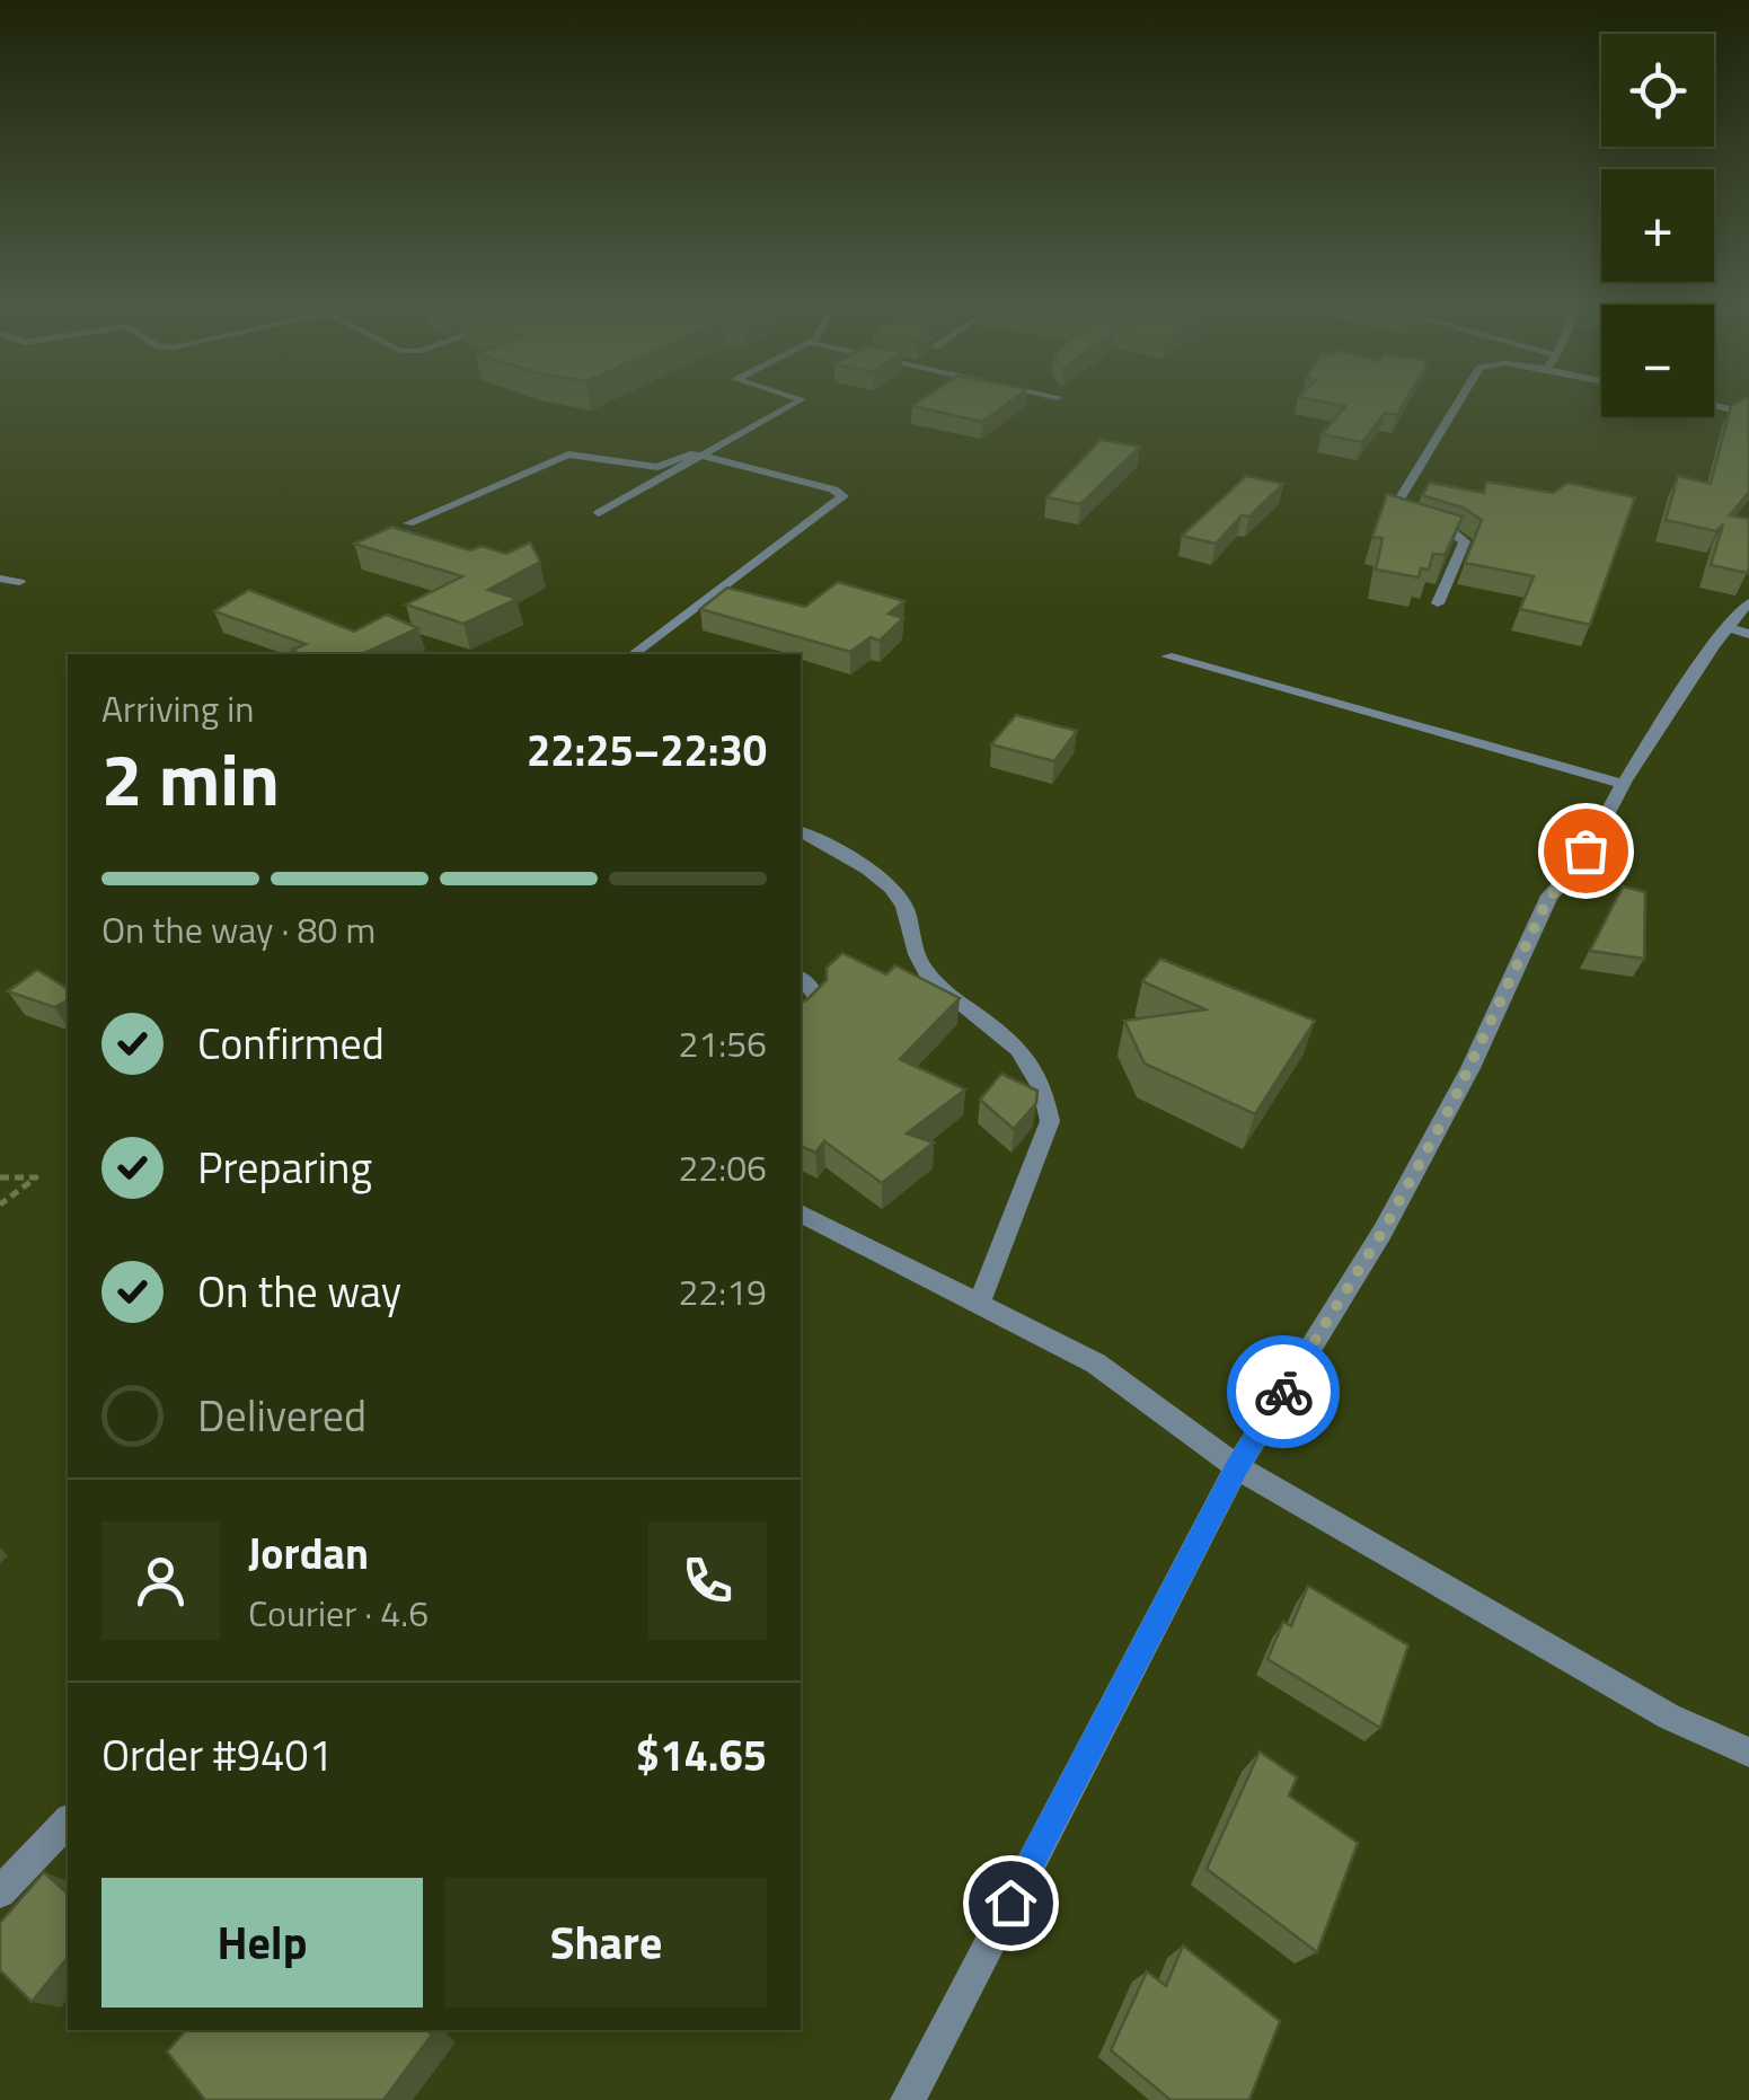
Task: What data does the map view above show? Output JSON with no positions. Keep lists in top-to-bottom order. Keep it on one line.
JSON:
{"page":{"map_buttons":["+","−"],"heading":["2 min","Arriving in","22:25–22:30"],"panel":["Jordan","Courier · 4.6","Order #9401","$14.65"],"bar":"On the way · 80 m","list":[["Confirmed","21:56"],["Preparing","22:06"],["On the way","22:19"],"Delivered"],"buttons":["Help","Share"]}}
